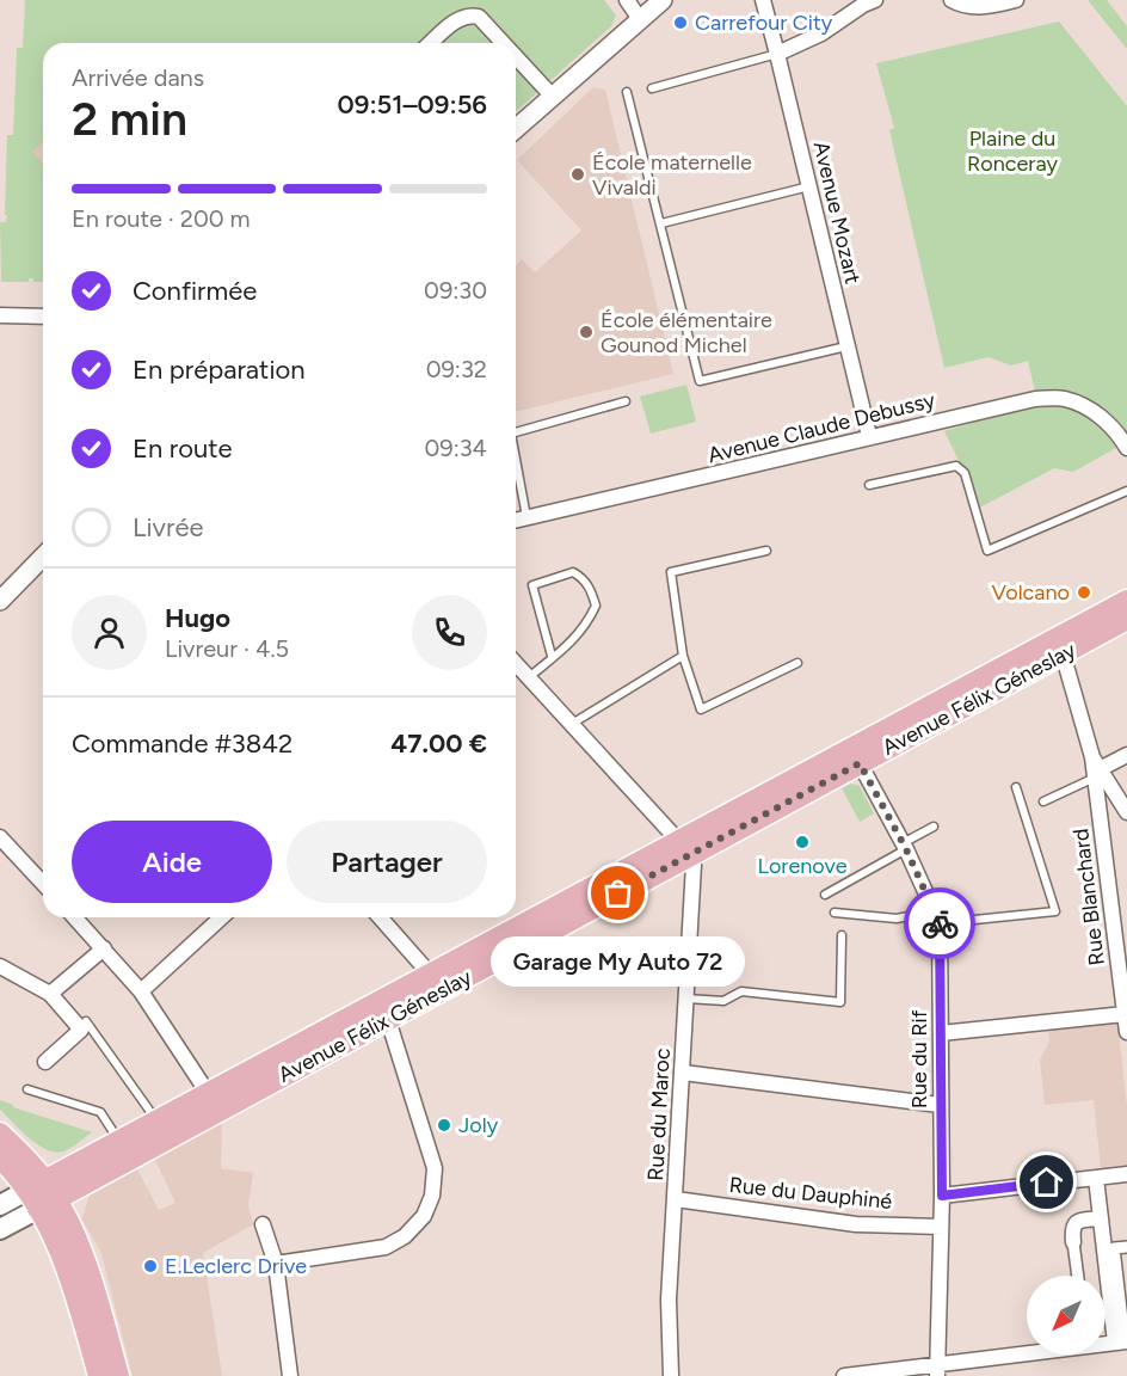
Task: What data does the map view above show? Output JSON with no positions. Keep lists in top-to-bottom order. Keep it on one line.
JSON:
{"streets":{"main road":["Avenue Félix Géneslay"],"street":["Avenue Mozart","Avenue Claude Debussy","Rue Blanchard","Rue du Rif","Rue du Maroc","Rue du Dauphiné"]},"crossings":[["Avenue Mozart","Avenue Claude Debussy"],["Avenue Félix Géneslay","Rue du Rif"],["Avenue Félix Géneslay","Rue du Maroc"],["Rue du Rif","Rue du Dauphiné"],["Rue du Maroc","Rue du Dauphiné"]],"parks":["Plaine du Ronceray"],"places":["Carrefour City","École maternelle Vivaldi","École élémentaire Gounod Michel","Volcano","Lorenove","Garage My Auto 72","Joly","E.Leclerc Drive"],"north":"bottom left","page":{"heading":["2 min","Arrivée dans","09:51–09:56"],"panel":["Hugo","Livreur · 4.5","Commande #3842","47.00 €"],"bar":"En route · 200 m","list":[["Confirmée","09:30"],["En préparation","09:32"],["En route","09:34"],"Livrée"],"buttons":["Aide","Partager"],"bubble":"Garage My Auto 72"}}
